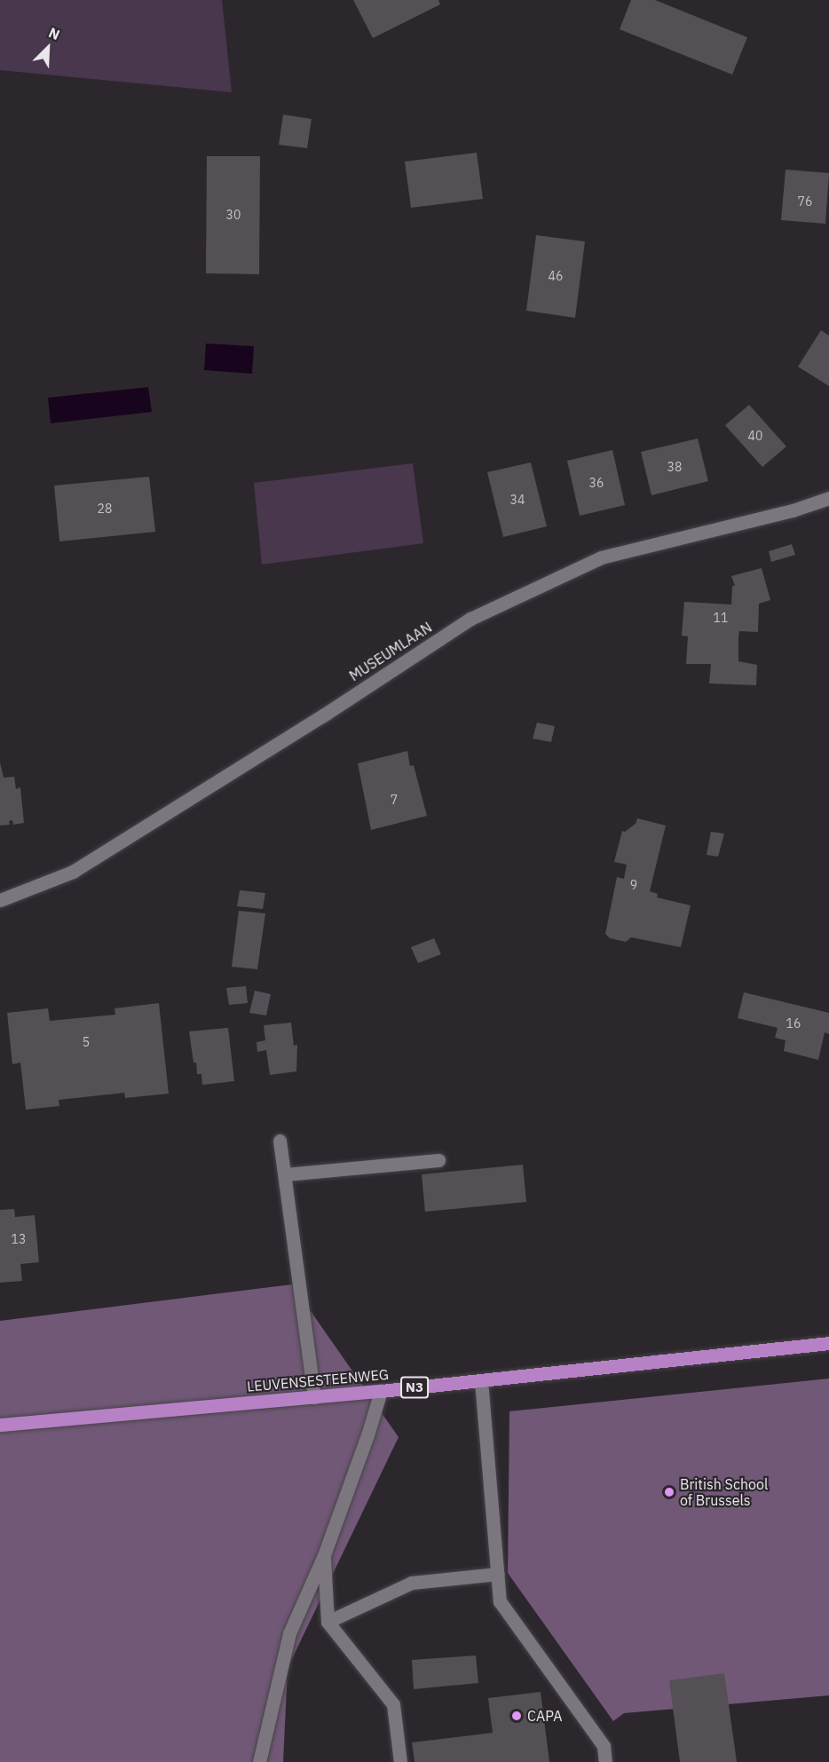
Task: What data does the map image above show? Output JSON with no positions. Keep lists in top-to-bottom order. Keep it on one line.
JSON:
{"streets":{"main road":["LEUVENSESTEENWEG","N3"],"street":["MUSEUMLAAN"]},"places":["British School of Brussels","CAPA"],"house_numbers":["76","30","46","40","38","36","34","28","11","7","9","16","5","13"],"north":"top right"}
